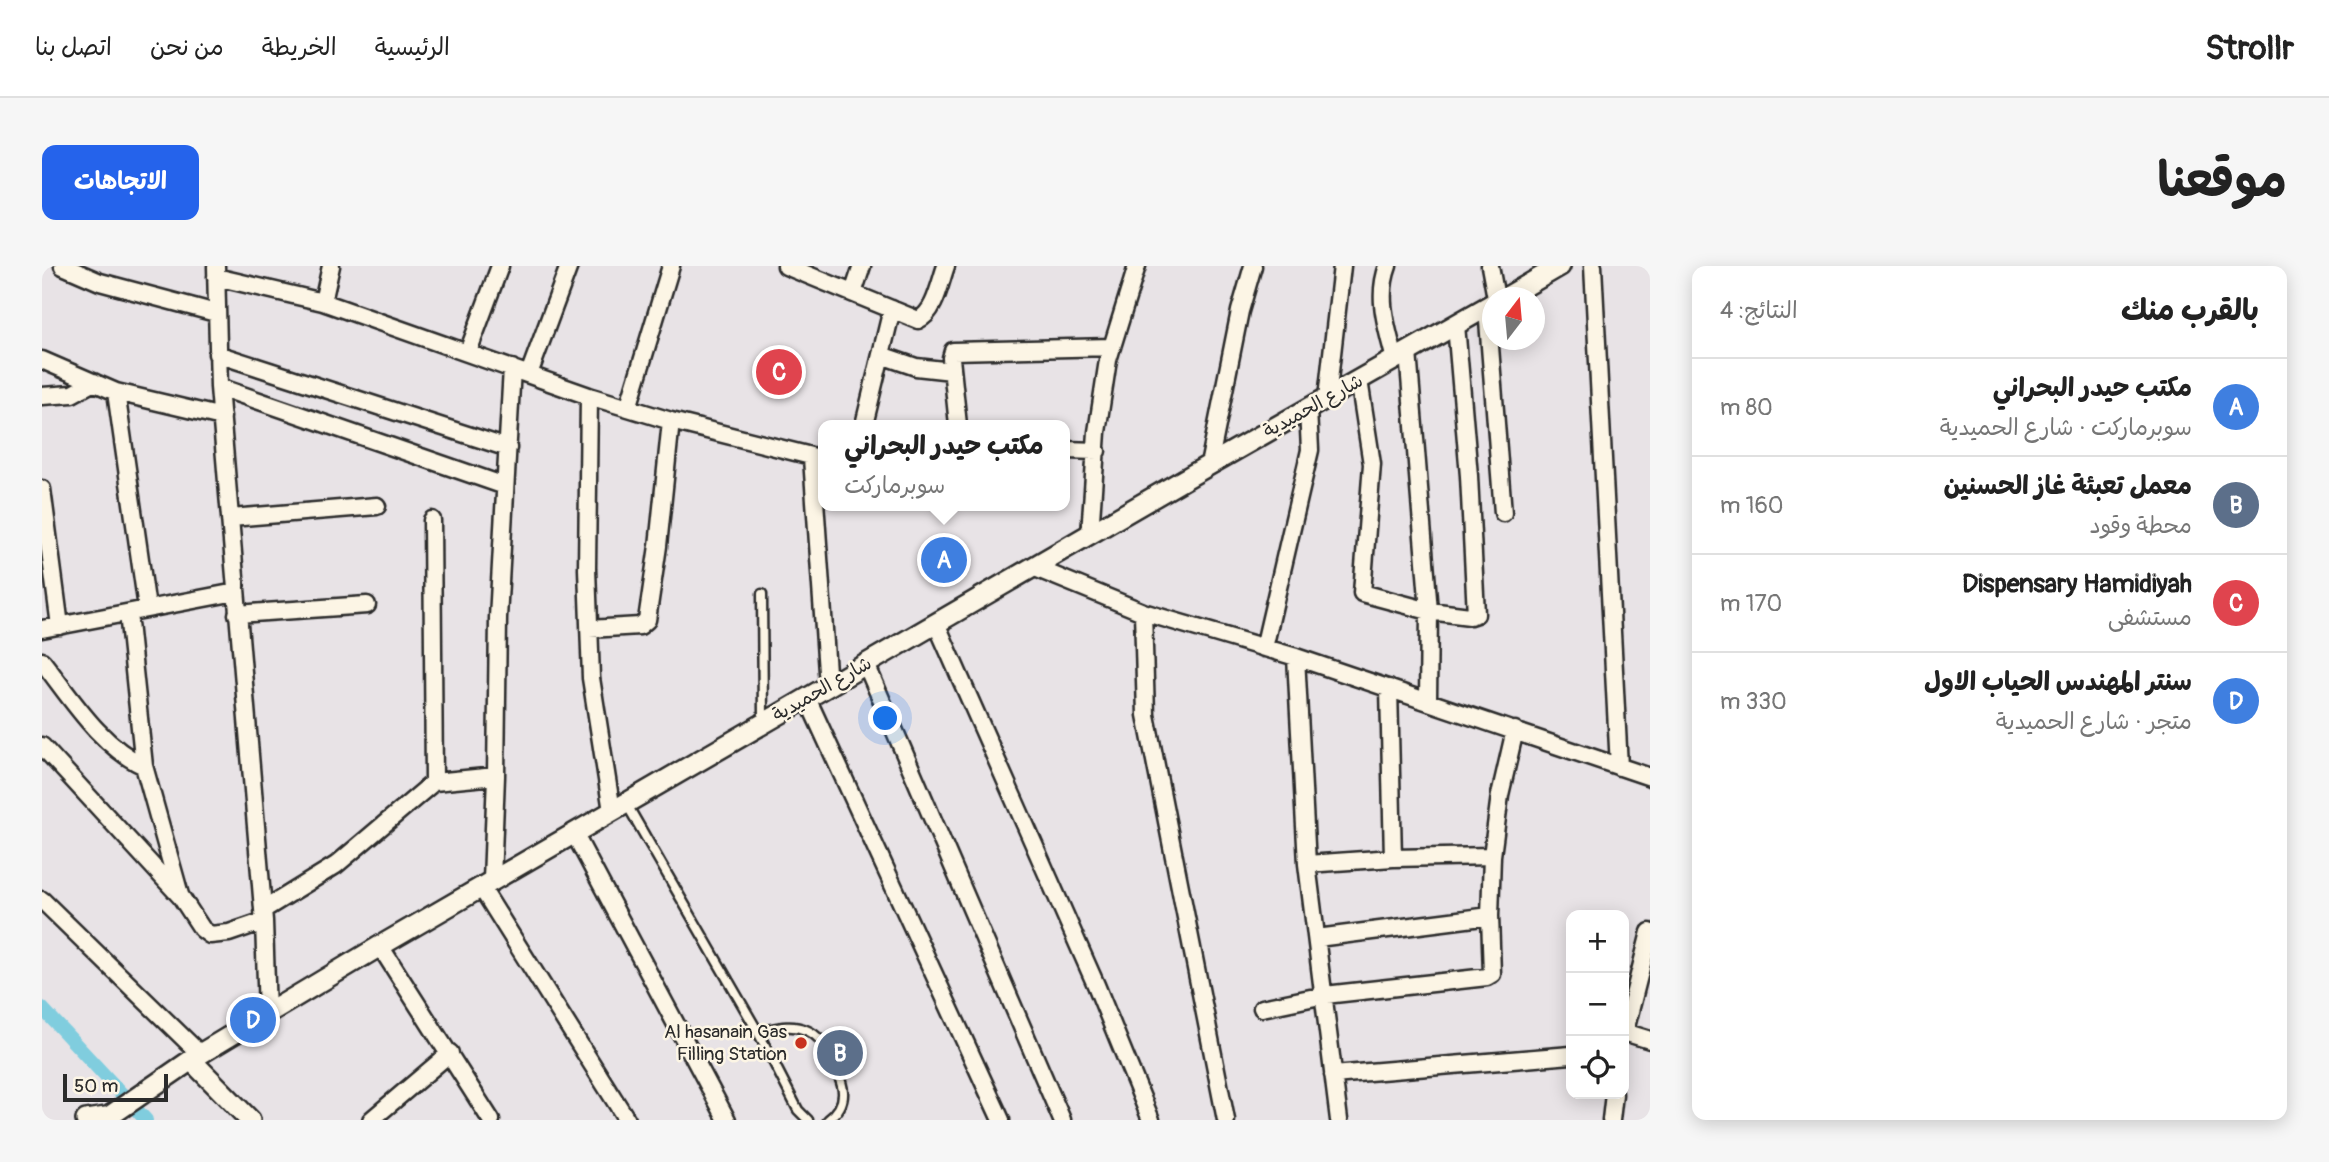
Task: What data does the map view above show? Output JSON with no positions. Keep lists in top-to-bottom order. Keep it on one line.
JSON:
{"streets":{"street":["شارع الحميدية"]},"places":["Al hasanain Gas Filling Station"],"scale_bar":"50 m","north":"top","page":{"header":"Strollr","nav":["الرئيسية","الخريطة","من نحن","اتصل بنا"],"title":"موقعنا","buttons":"الاتجاهات","heading":["بالقرب منك","النتائج: 4"],"pins":["C","A","D","B"],"list":[{"mark":"A","name":"مكتب حيدر البحراني","note":"سوبرماركت · شارع الحميدية","value":"80 m"},{"mark":"B","name":"معمل تعبئة غاز الحسنين","note":"محطة وقود","value":"160 m"},{"mark":"C","name":"Dispensary Hamidiyah","note":"مستشفى","value":"170 m"},{"mark":"D","name":"سنتر المهندس الحياب الاول","note":"متجر · شارع الحميدية","value":"330 m"}],"popup":["مكتب حيدر البحراني","سوبرماركت"],"map_buttons":["+","−"],"scale":"50 m"}}
